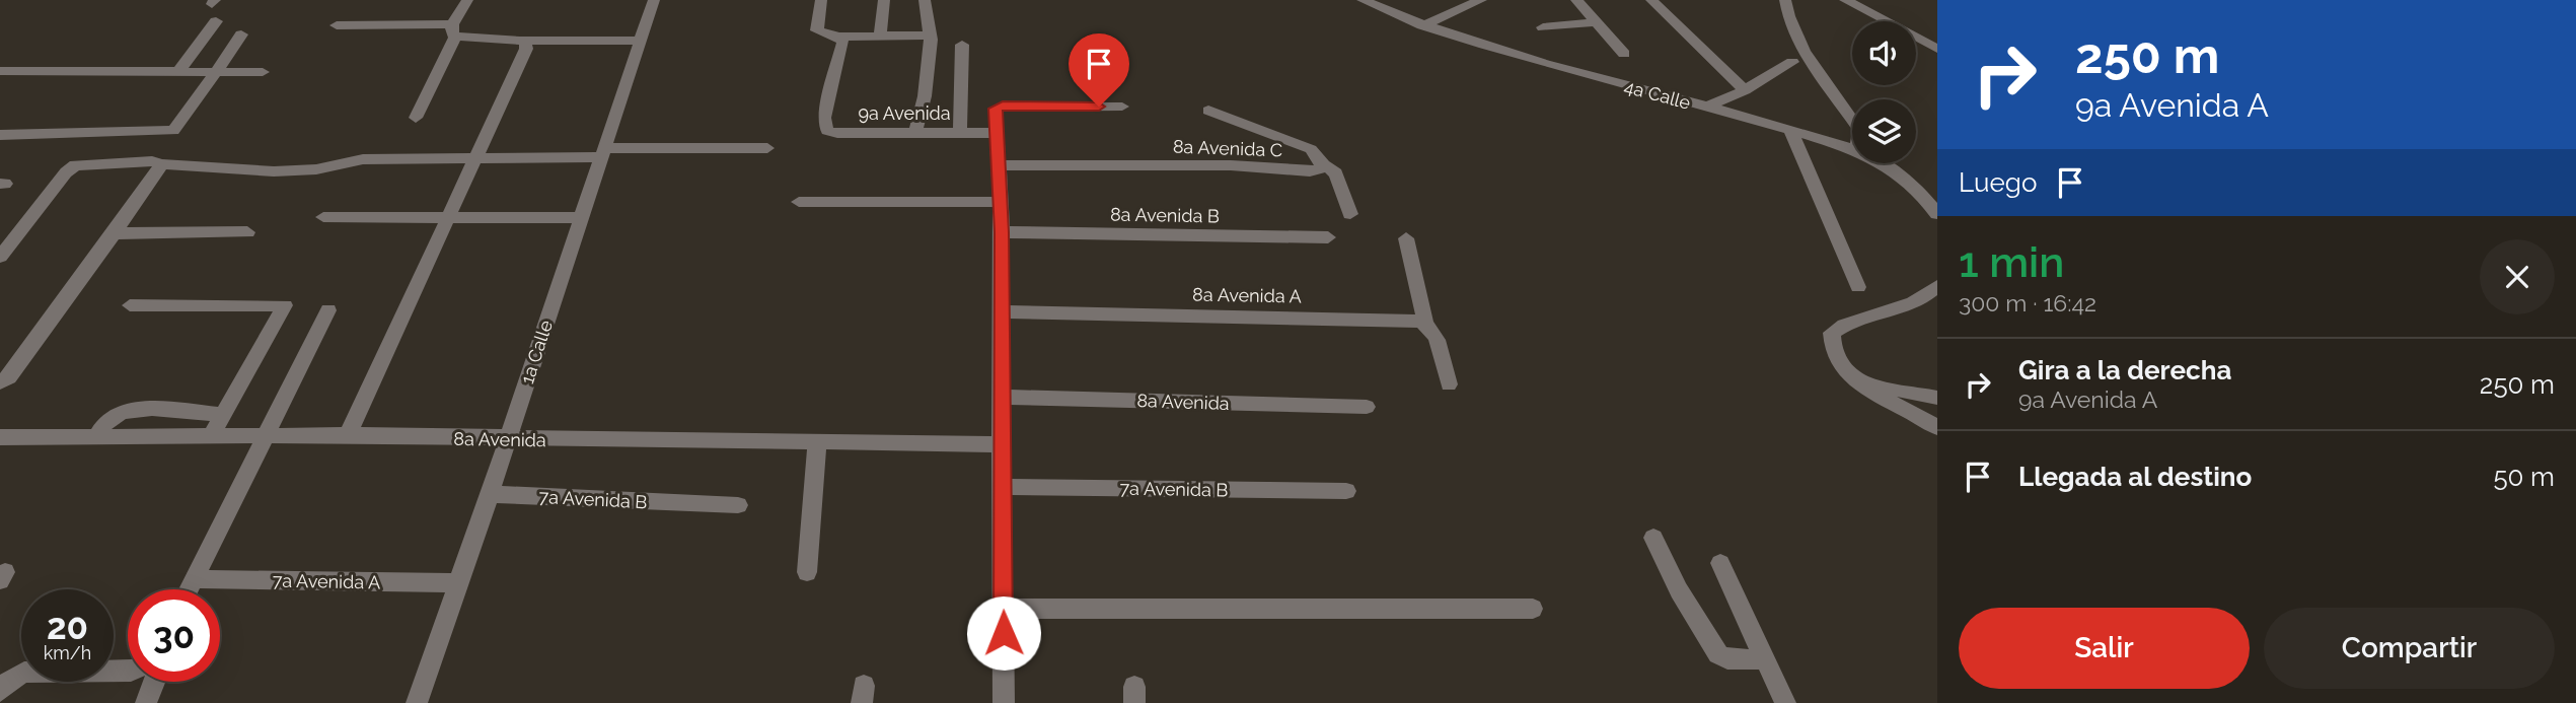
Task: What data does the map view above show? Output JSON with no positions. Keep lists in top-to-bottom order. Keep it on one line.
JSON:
{"streets":{"street":["4a Calle","9a Avenida","8a Avenida C","8a Avenida B","8a Avenida A","1a Calle","8a Avenida","7a Avenida B","7a Avenida A"]},"crossings":[["1a Calle","8a Avenida"],["1a Calle","7a Avenida B"],["1a Calle","7a Avenida A"]],"page":{"turn":["250 m","9a Avenida A"],"then":"Luego","heading":["1 min","300 m · 16:42"],"list":[{"name":"Gira a la derecha","note":"9a Avenida A","value":"250 m"},{"name":"Llegada al destino","value":"50 m"}],"speed":"20 km/h","limit":"30","buttons":["Salir","Compartir"]}}
